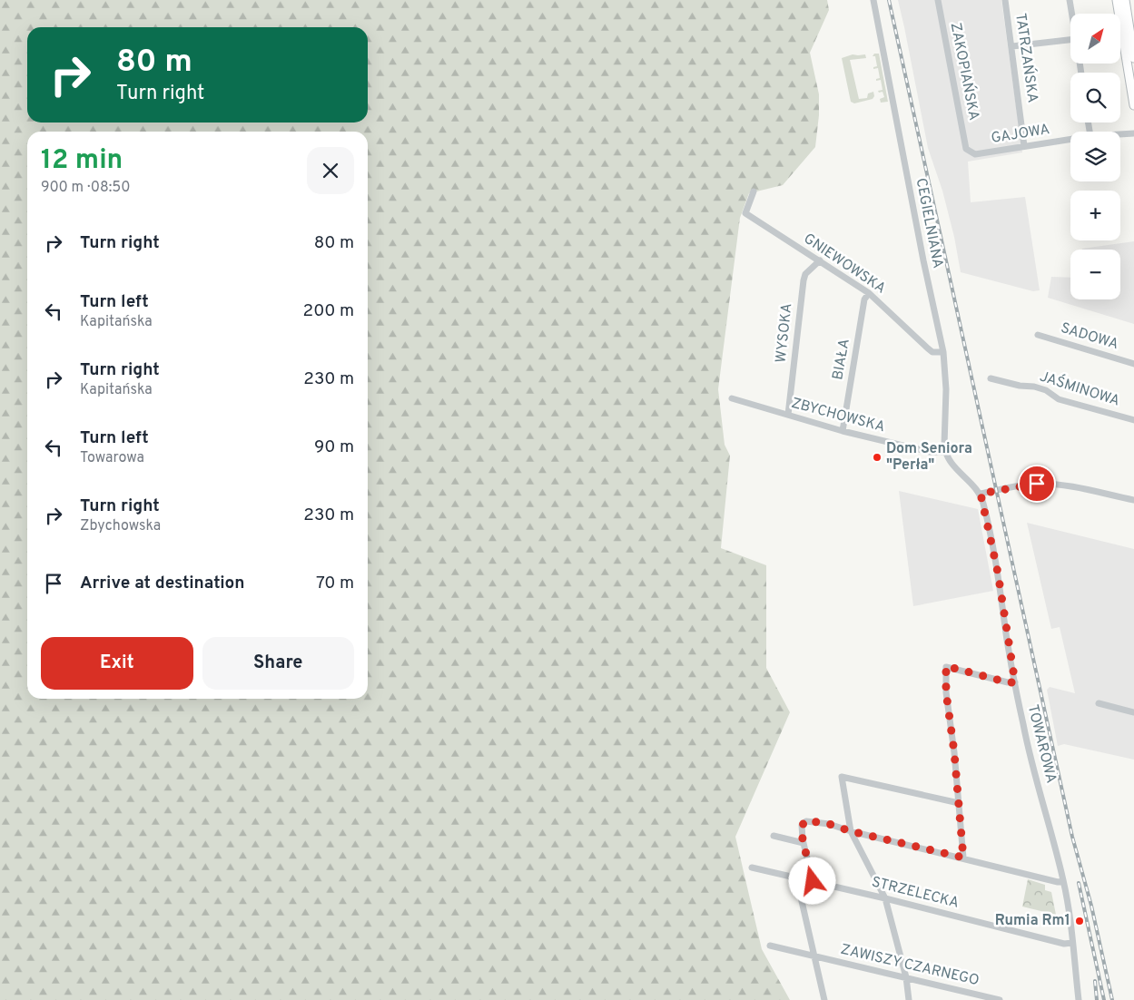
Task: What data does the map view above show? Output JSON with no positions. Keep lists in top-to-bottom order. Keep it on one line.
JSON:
{"streets":{"street":["TATRZAŃSKA","ZAKOPIAŃSKA","GAJOWA","CEGIELNIANA","GNIEWOWSKA","WYSOKA","SADOWA","BIAŁA","JAŚMINOWA","ZBYCHOWSKA","TOWAROWA","STRZELECKA","ZAWISZY CZARNEGO"]},"crossings":[["TATRZAŃSKA","GAJOWA"],["ZAKOPIAŃSKA","GAJOWA"],["CEGIELNIANA","GNIEWOWSKA"],["CEGIELNIANA","ZBYCHOWSKA"],["GNIEWOWSKA","WYSOKA"],["GNIEWOWSKA","BIAŁA"],["WYSOKA","ZBYCHOWSKA"],["BIAŁA","ZBYCHOWSKA"],["TOWAROWA","STRZELECKA"]],"places":["Dom Seniora \"Perła\"","Rumia Rm1"],"north":"top right","page":{"map_buttons":["+","−"],"turn":["80 m","Turn right"],"heading":["12 min","900 m · 08:50"],"list":[{"name":"Turn right","value":"80 m"},{"name":"Turn left","note":"Kapitańska","value":"200 m"},{"name":"Turn right","note":"Kapitańska","value":"230 m"},{"name":"Turn left","note":"Towarowa","value":"90 m"},{"name":"Turn right","note":"Zbychowska","value":"230 m"},{"name":"Arrive at destination","value":"70 m"}],"buttons":["Exit","Share"]}}
